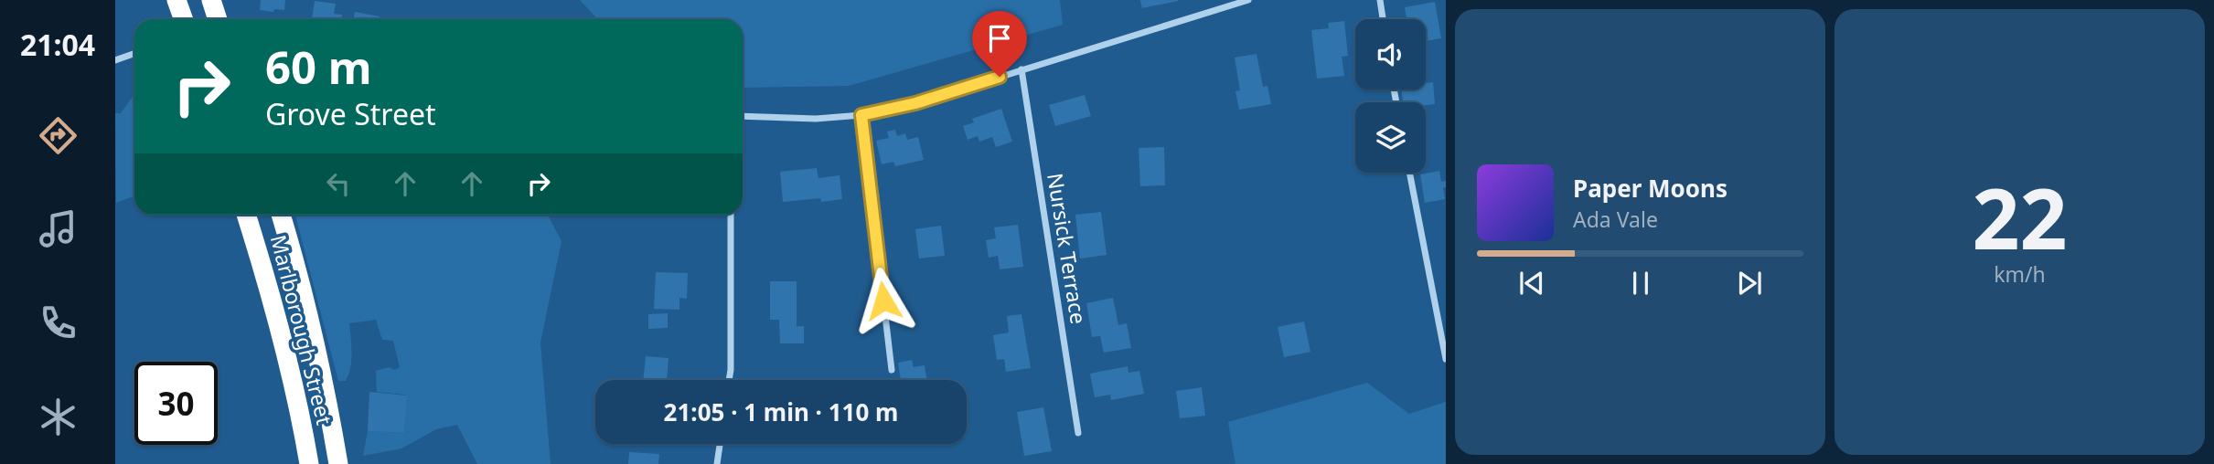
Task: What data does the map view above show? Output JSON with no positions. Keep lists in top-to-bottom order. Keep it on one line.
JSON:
{"streets":{"highway":["Marlborough Street"],"street":["Nursick Terrace"]},"page":{"tabs":"21:04","tile":["22","km/h"],"turn":["60 m","Grove Street"],"song":["Paper Moons","Ada Vale"],"limit":"30","trip":"21:05 · 1 min · 110 m"}}
